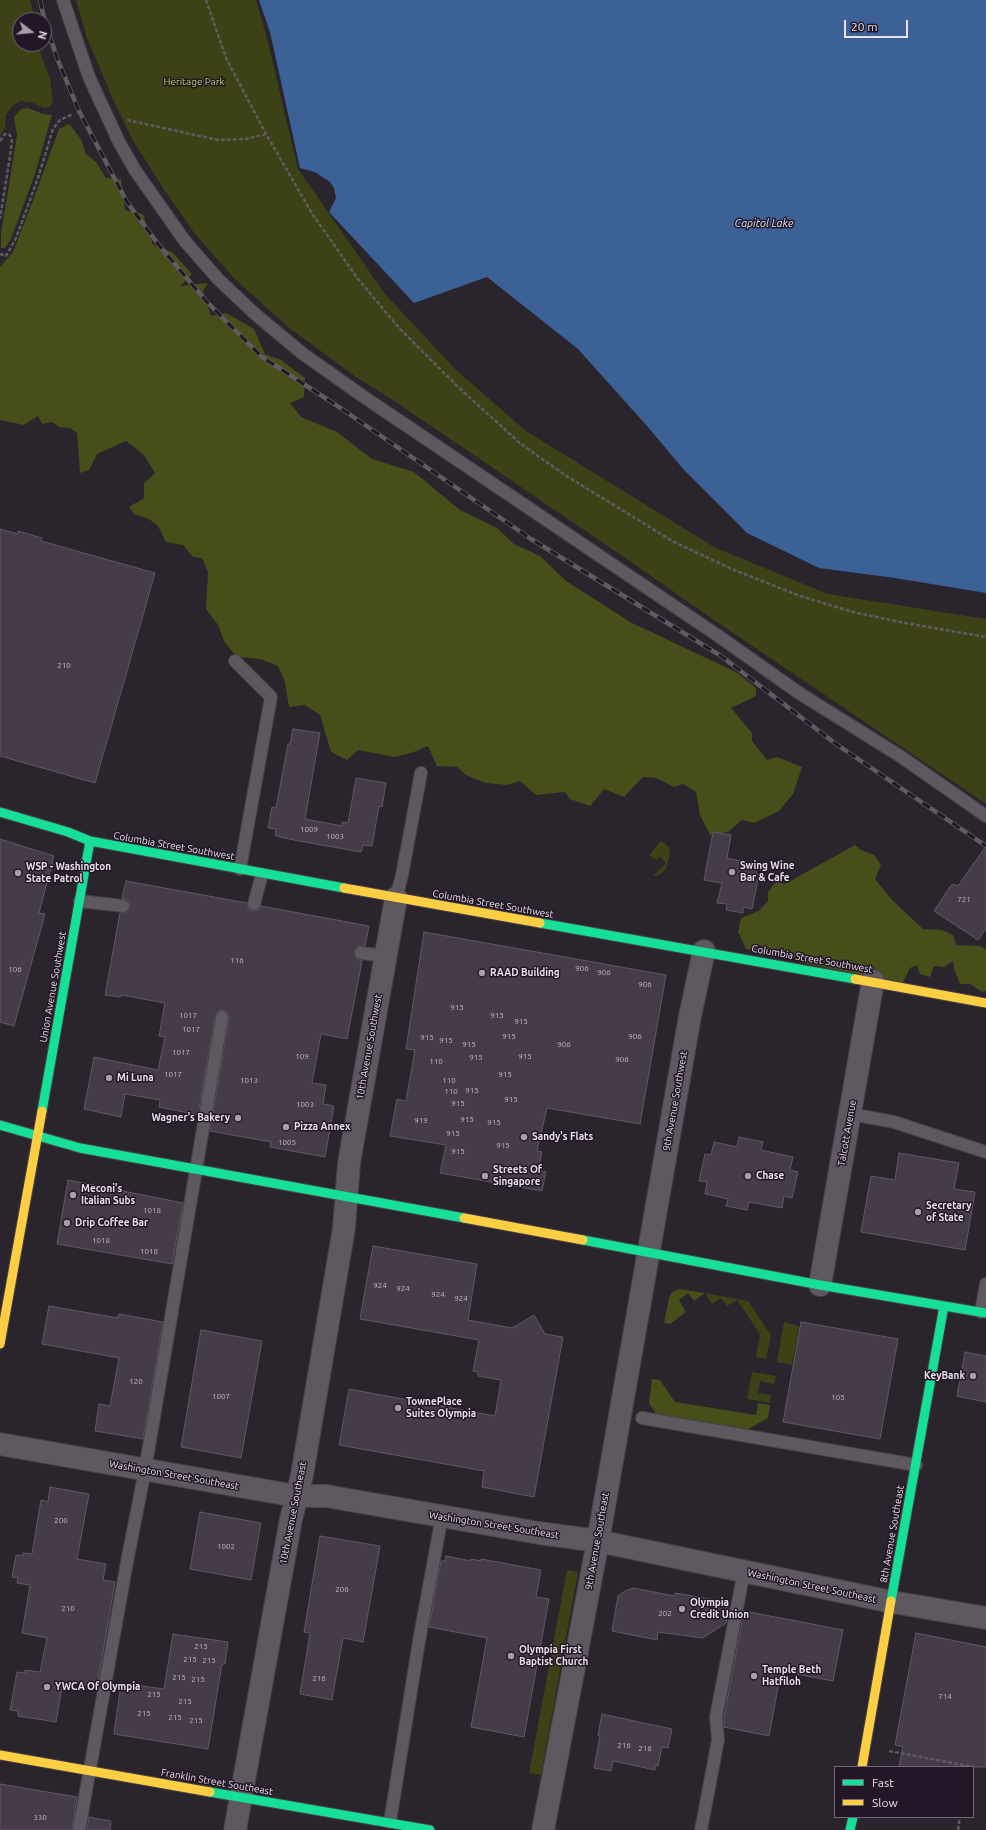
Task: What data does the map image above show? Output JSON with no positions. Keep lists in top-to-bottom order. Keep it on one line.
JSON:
{"streets":{"street":["Columbia Street Southwest","Union Avenue Southwest","10th Avenue Southwest","9th Avenue Southwest","Talcott Avenue","Washington Street Southeast","10th Avenue Southeast","8th Avenue Southeast","9th Avenue Southeast","Franklin Street Southeast"]},"crossings":[["Columbia Street Southwest","Union Avenue Southwest"],["Columbia Street Southwest","10th Avenue Southwest"],["Columbia Street Southwest","9th Avenue Southwest"],["Columbia Street Southwest","Talcott Avenue"],["10th Avenue Southwest","10th Avenue Southeast"],["9th Avenue Southwest","9th Avenue Southeast"],["Washington Street Southeast","10th Avenue Southeast"],["Washington Street Southeast","8th Avenue Southeast"],["Washington Street Southeast","9th Avenue Southeast"],["10th Avenue Southeast","Franklin Street Southeast"]],"water":["Capitol Lake"],"parks":["Heritage Park"],"places":["Swing Wine Bar & Cafe","WSP - Washington State Patrol","RAAD Building","Mi Luna","Wagner's Bakery","Pizza Annex","Sandy's Flats","Streets Of Singapore","Chase","Meconi's Italian Subs","Secretary of State","Drip Coffee Bar","KeyBank","TownePlace Suites Olympia","Olympia Credit Union","Olympia First Baptist Church","Temple Beth Hatfiloh","YWCA Of Olympia"],"house_numbers":["210","1009","1003","721","116","906","106","906","906","915","1017","915","915","1017","915","906","915","915","915","906","1017","109","915","915","906","110","1017","915","1013","110","915","110","915","915","1003","915","919","915","915","1005","915","915","1018","1018","1018","924","924","924","924","120","1007","105","200","1002","206","210","202","215","215","215","215","216","215","215","714","215","215","215","215","216","216","330"],"legend":["Fast","Slow"],"scale_bar":"20 m","north":"right"}
